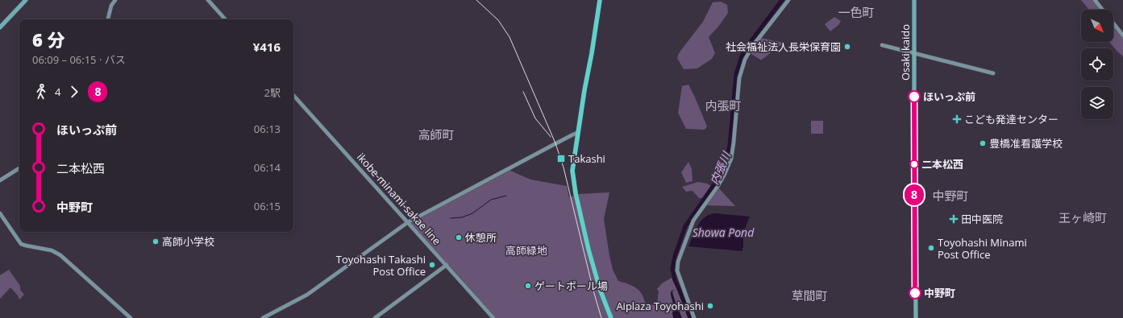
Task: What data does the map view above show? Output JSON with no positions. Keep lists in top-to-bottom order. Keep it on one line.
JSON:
{"streets":{"main road":["Osaki kaido"],"street":["ikobe-minami-sakae line"]},"districts":["一色町","内張町","高師町","中野町","王ヶ崎町","草間町"],"water":["内張川","Showa Pond"],"parks":["高師緑地"],"places":{"other":["社会福祉法人長栄保育園","ほいっぷ前","豊橋准看護学校","二本松西","休憩所","高師小学校","Toyohashi Minami Post Office","Toyohashi Takashi Post Office","ゲートボール場","中野町","Aiplaza Toyohashi"],"health":["こども発達センター","田中医院"],"transit":["Takashi"]},"lines":["bus line 8"],"north":"bottom right","page":{"on_map":"8","heading":["6 分","06:09 – 06:15 · バス","¥416"],"legs":["4","8","2駅"],"list":[{"name":"ほいっぷ前","value":"06:13"},{"name":"二本松西","value":"06:14"},{"name":"中野町","value":"06:15"}]}}
